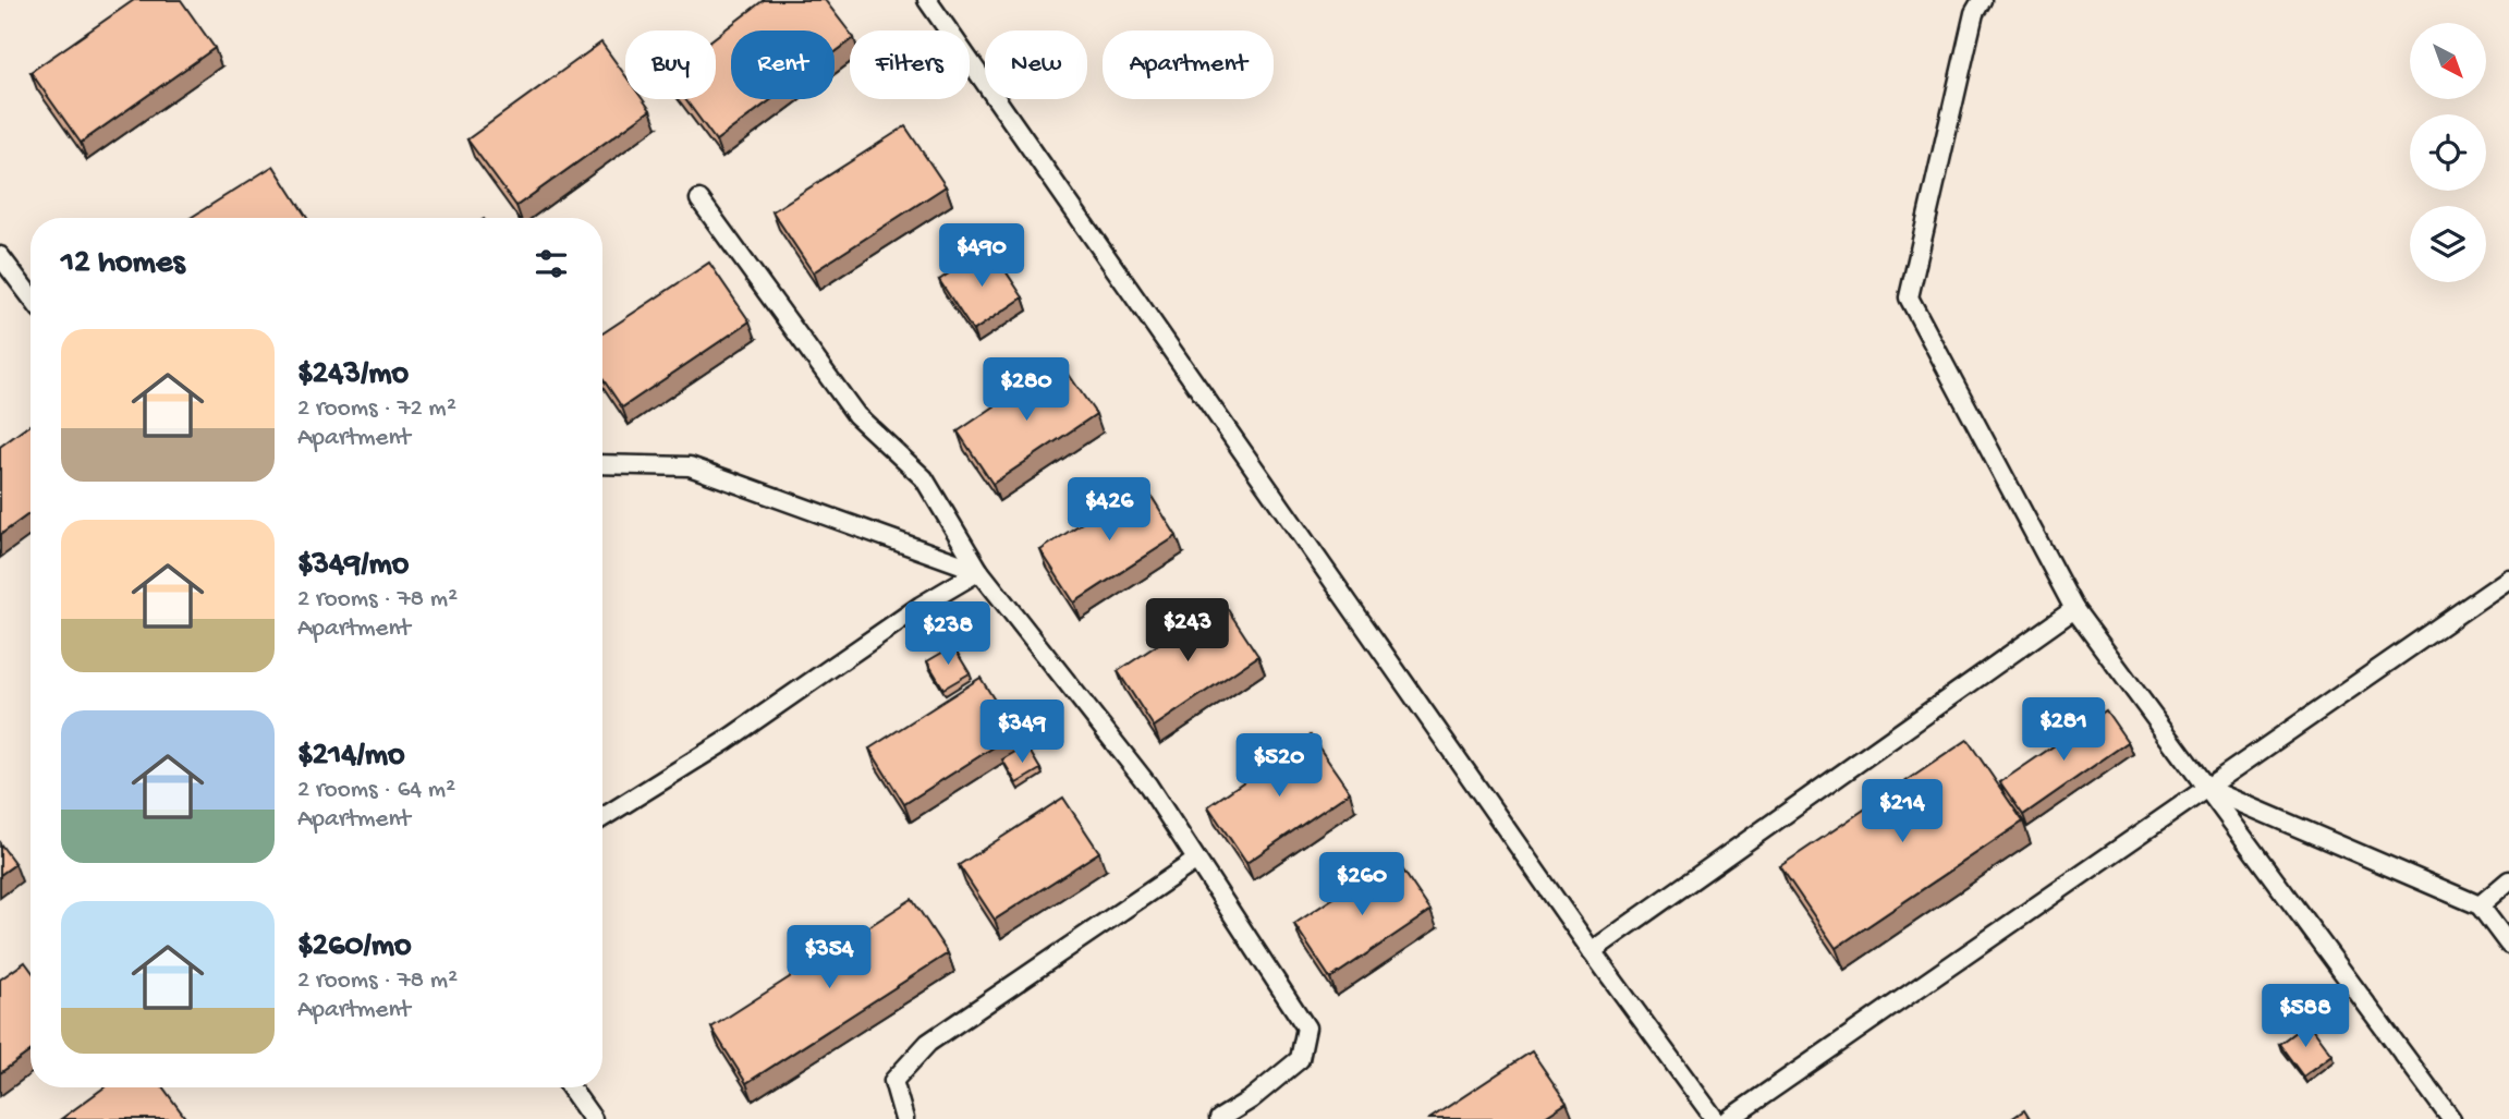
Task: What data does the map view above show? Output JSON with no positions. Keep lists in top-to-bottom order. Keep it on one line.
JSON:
{"north":"bottom right","page":{"chip":["Buy","Rent","Filters","New","Apartment"],"heading":"12 homes","price":["$490","$280","$426","$243","$238","$281","$349","$520","$214","$260","$354","$588"],"list":[{"name":"$243/mo","note":"2 rooms · 72 m² · Apartment"},{"name":"$349/mo","note":"2 rooms · 78 m² · Apartment"},{"name":"$214/mo","note":"2 rooms · 64 m² · Apartment"},{"name":"$260/mo","note":"2 rooms · 78 m² · Apartment"}]}}
